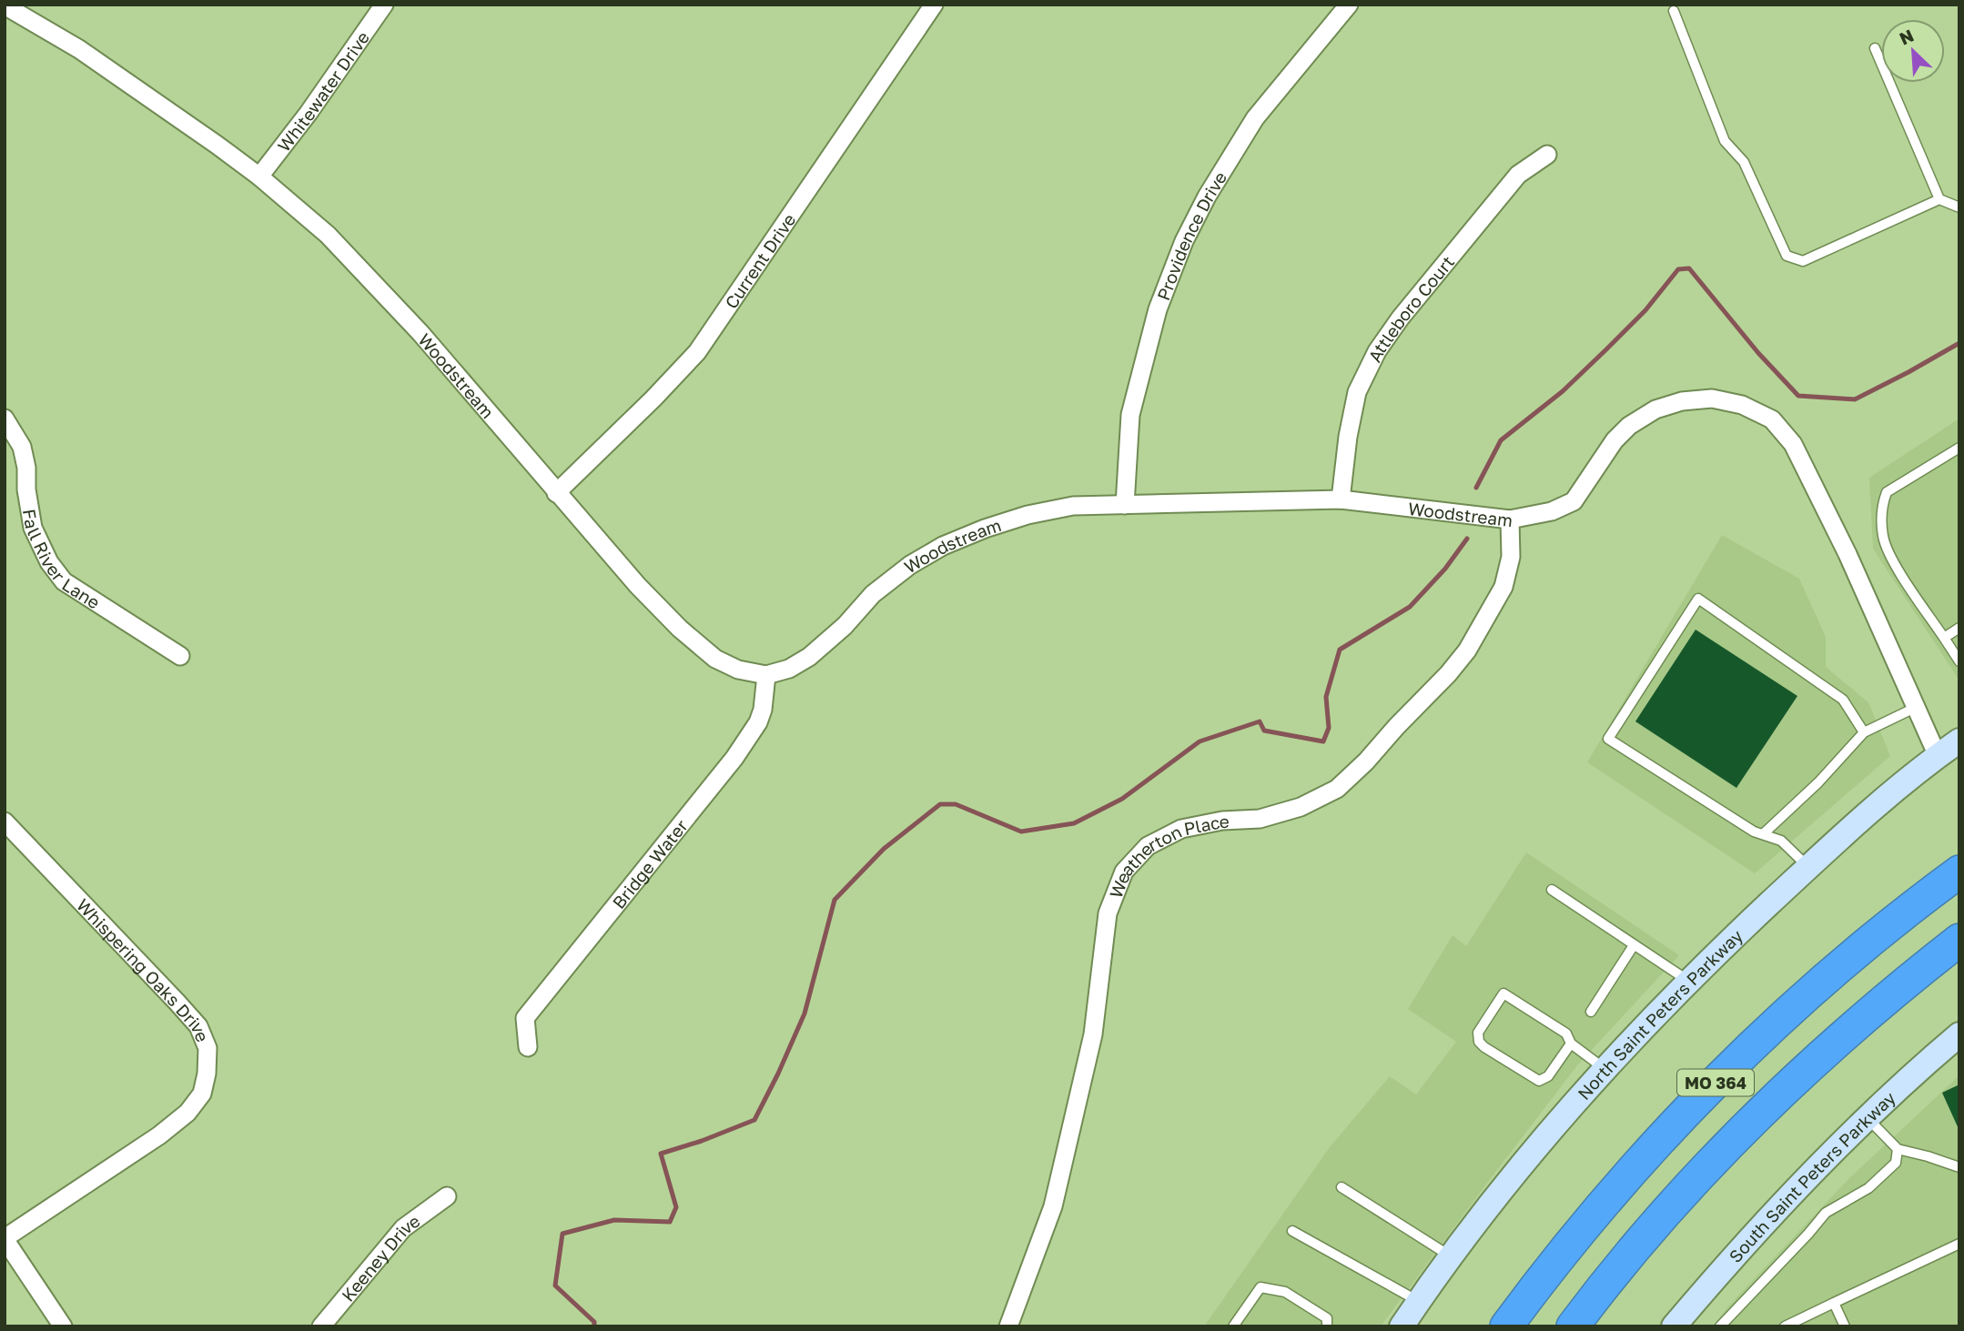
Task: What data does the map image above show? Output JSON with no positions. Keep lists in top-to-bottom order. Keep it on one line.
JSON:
{"streets":{"highway":["MO 364"],"main road":["North Saint Peters Parkway","South Saint Peters Parkway"],"street":["Whitewater Drive","Providence Drive","Current Drive","Attleboro Court","Woodstream","Fall River Lane","Weatherton Place","Bridge Water","Whispering Oaks Drive","Keeney Drive"]},"crossings":[["Whitewater Drive","Woodstream"],["Providence Drive","Woodstream"],["Current Drive","Woodstream"],["Attleboro Court","Woodstream"],["Woodstream","Weatherton Place"],["Woodstream","Bridge Water"],["Woodstream","North Saint Peters Parkway"]],"north":"top left"}
